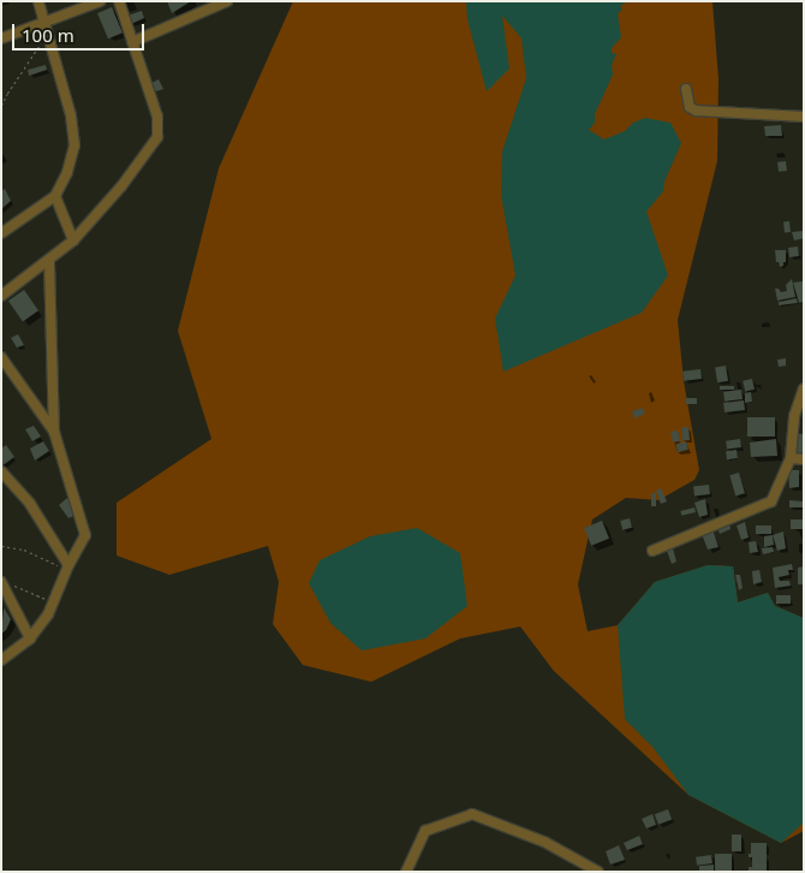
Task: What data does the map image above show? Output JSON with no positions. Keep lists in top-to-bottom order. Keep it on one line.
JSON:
{"scale_bar":"100 m"}
